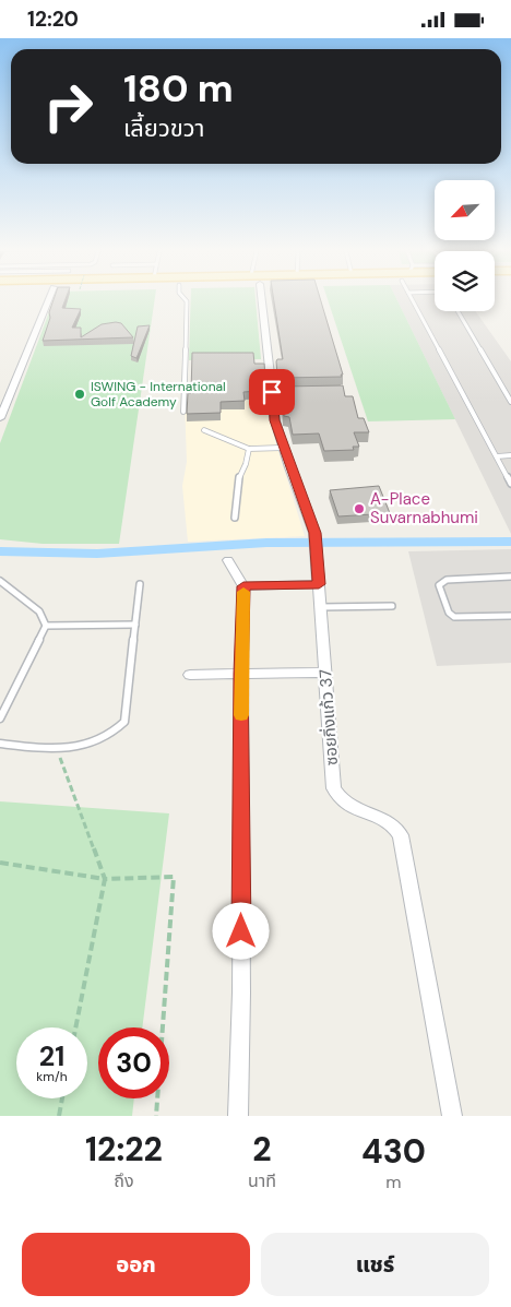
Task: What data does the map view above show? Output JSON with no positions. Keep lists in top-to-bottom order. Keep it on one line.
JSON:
{"streets":{"street":["ซอยกิ่งแก้ว 37"]},"places":["ISWING - International Golf Academy","A-Place Suvarnabhumi"],"north":"bottom left","page":{"status":"12:20","turn":["180 m","เลี้ยวขวา"],"speed":"21 km/h","limit":"30","eta":["12:22","ถึง","2","นาที","430","m"],"buttons":["ออก","แชร์"]}}
